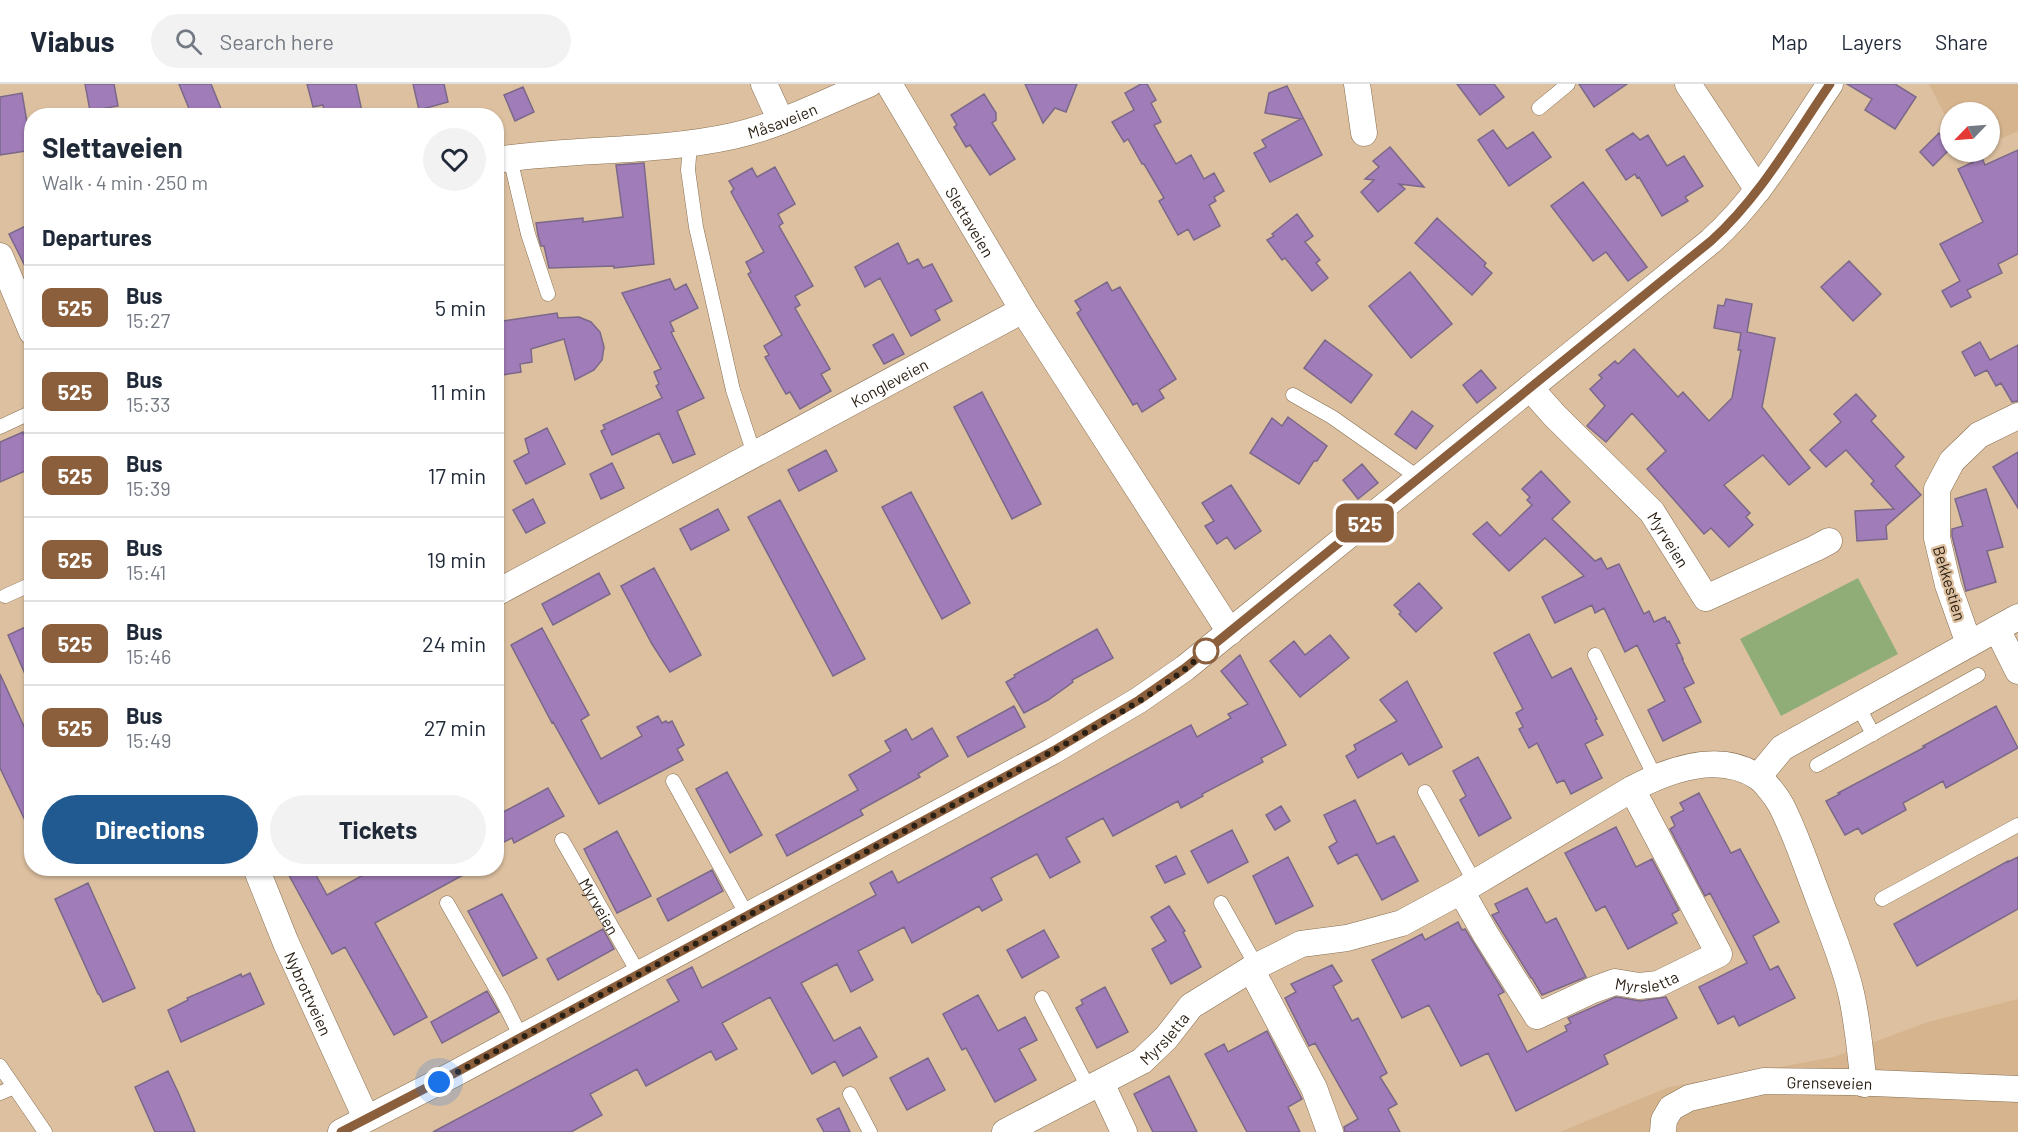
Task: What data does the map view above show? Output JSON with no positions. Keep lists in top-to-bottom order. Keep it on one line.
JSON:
{"streets":{"street":["Måsaveien","Slettaveien","Kongleveien","Myrveien","Bekkestien","Myrsletta","Nybrottveien","Grenseveien"]},"crossings":[["Slettaveien","Kongleveien"],["Bekkestien","Myrsletta"],["Myrsletta","Grenseveien"]],"lines":["bus line 525"],"north":"bottom left","page":{"header":"Viabus","search":"Search here","nav":["Map","Layers","Share"],"on_map":"525","heading":[["Slettaveien","Walk · 4 min · 250 m"],"Departures"],"list":[{"mark":"525","name":"Bus","note":"15:27","value":"5 min"},{"mark":"525","name":"Bus","note":"15:33","value":"11 min"},{"mark":"525","name":"Bus","note":"15:39","value":"17 min"},{"mark":"525","name":"Bus","note":"15:41","value":"19 min"},{"mark":"525","name":"Bus","note":"15:46","value":"24 min"},{"mark":"525","name":"Bus","note":"15:49","value":"27 min"}],"buttons":["Directions","Tickets"]}}
